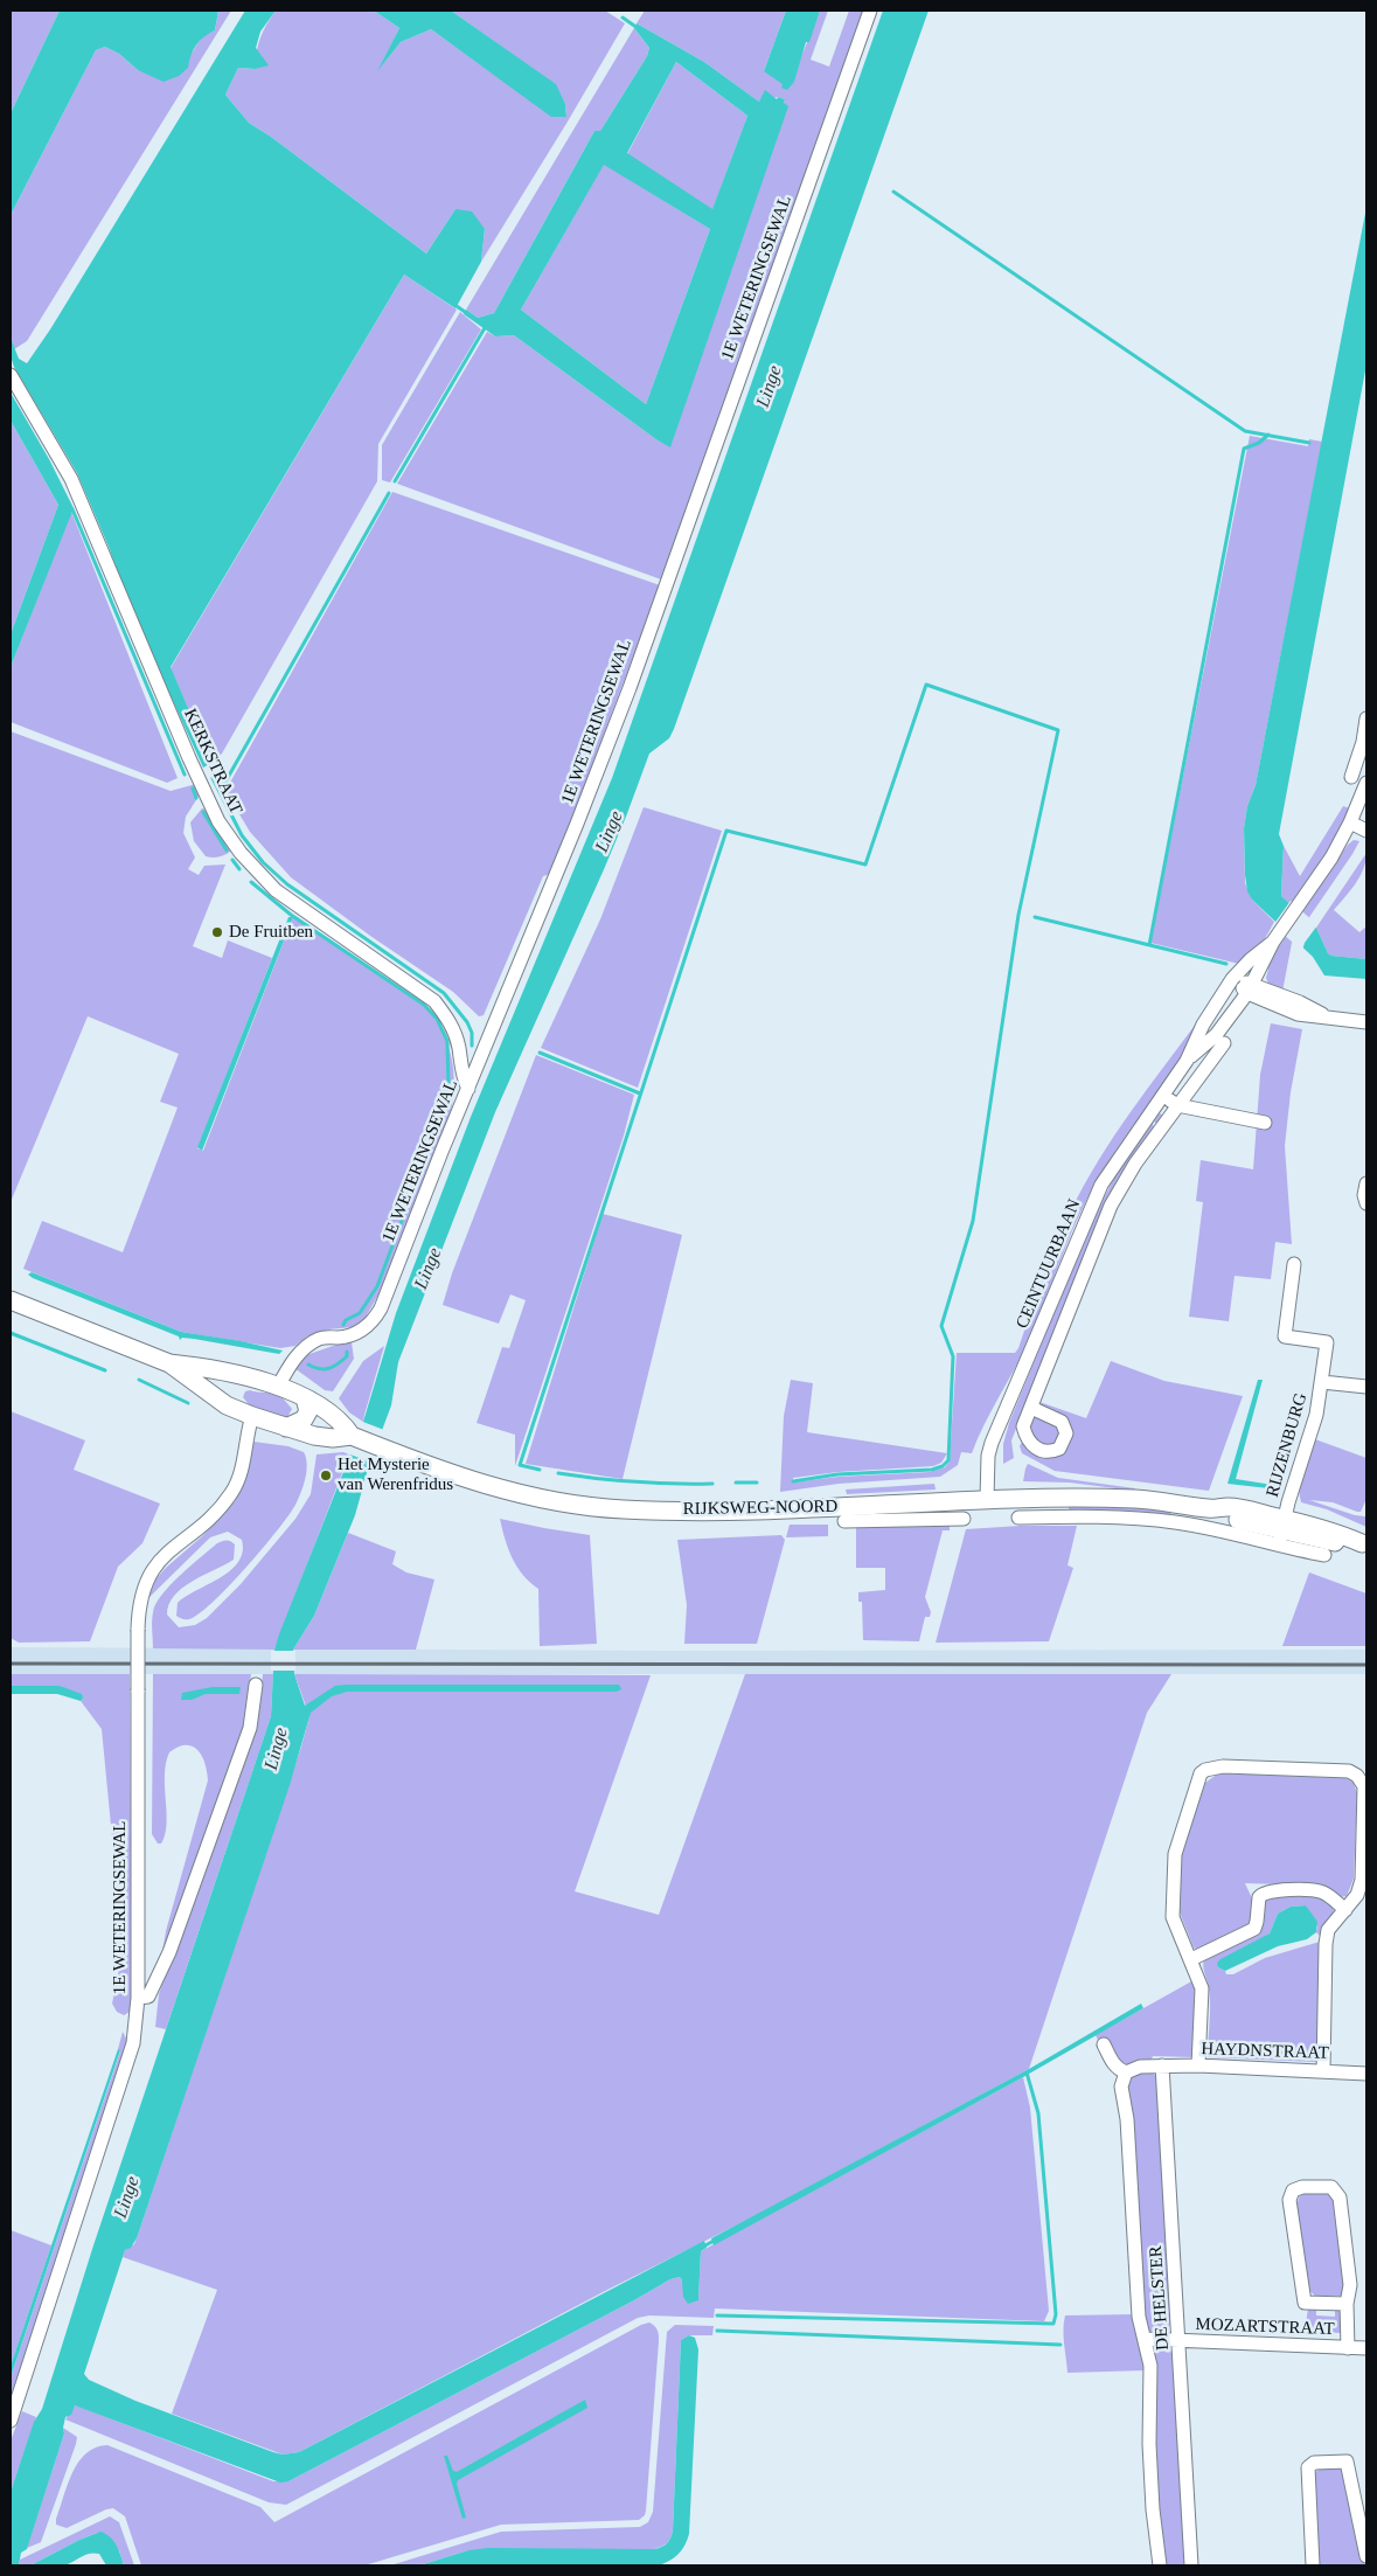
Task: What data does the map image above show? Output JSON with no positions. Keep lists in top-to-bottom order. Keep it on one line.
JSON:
{"streets":{"main road":["RIJKSWEG-NOORD"],"street":["1E WETERINGSEWAL","KERKSTRAAT","CEINTUURBAAN","RIJZENBURG","HAYDNSTRAAT","DE HELSTER","MOZARTSTRAAT"]},"crossings":[["1E WETERINGSEWAL","KERKSTRAAT"],["1E WETERINGSEWAL","RIJKSWEG-NOORD"],["CEINTUURBAAN","RIJKSWEG-NOORD"],["RIJZENBURG","RIJKSWEG-NOORD"],["HAYDNSTRAAT","DE HELSTER"],["DE HELSTER","MOZARTSTRAAT"]],"water":["Linge"],"places":["De Fruitben","Het Mysterie van Werenfridus"]}
